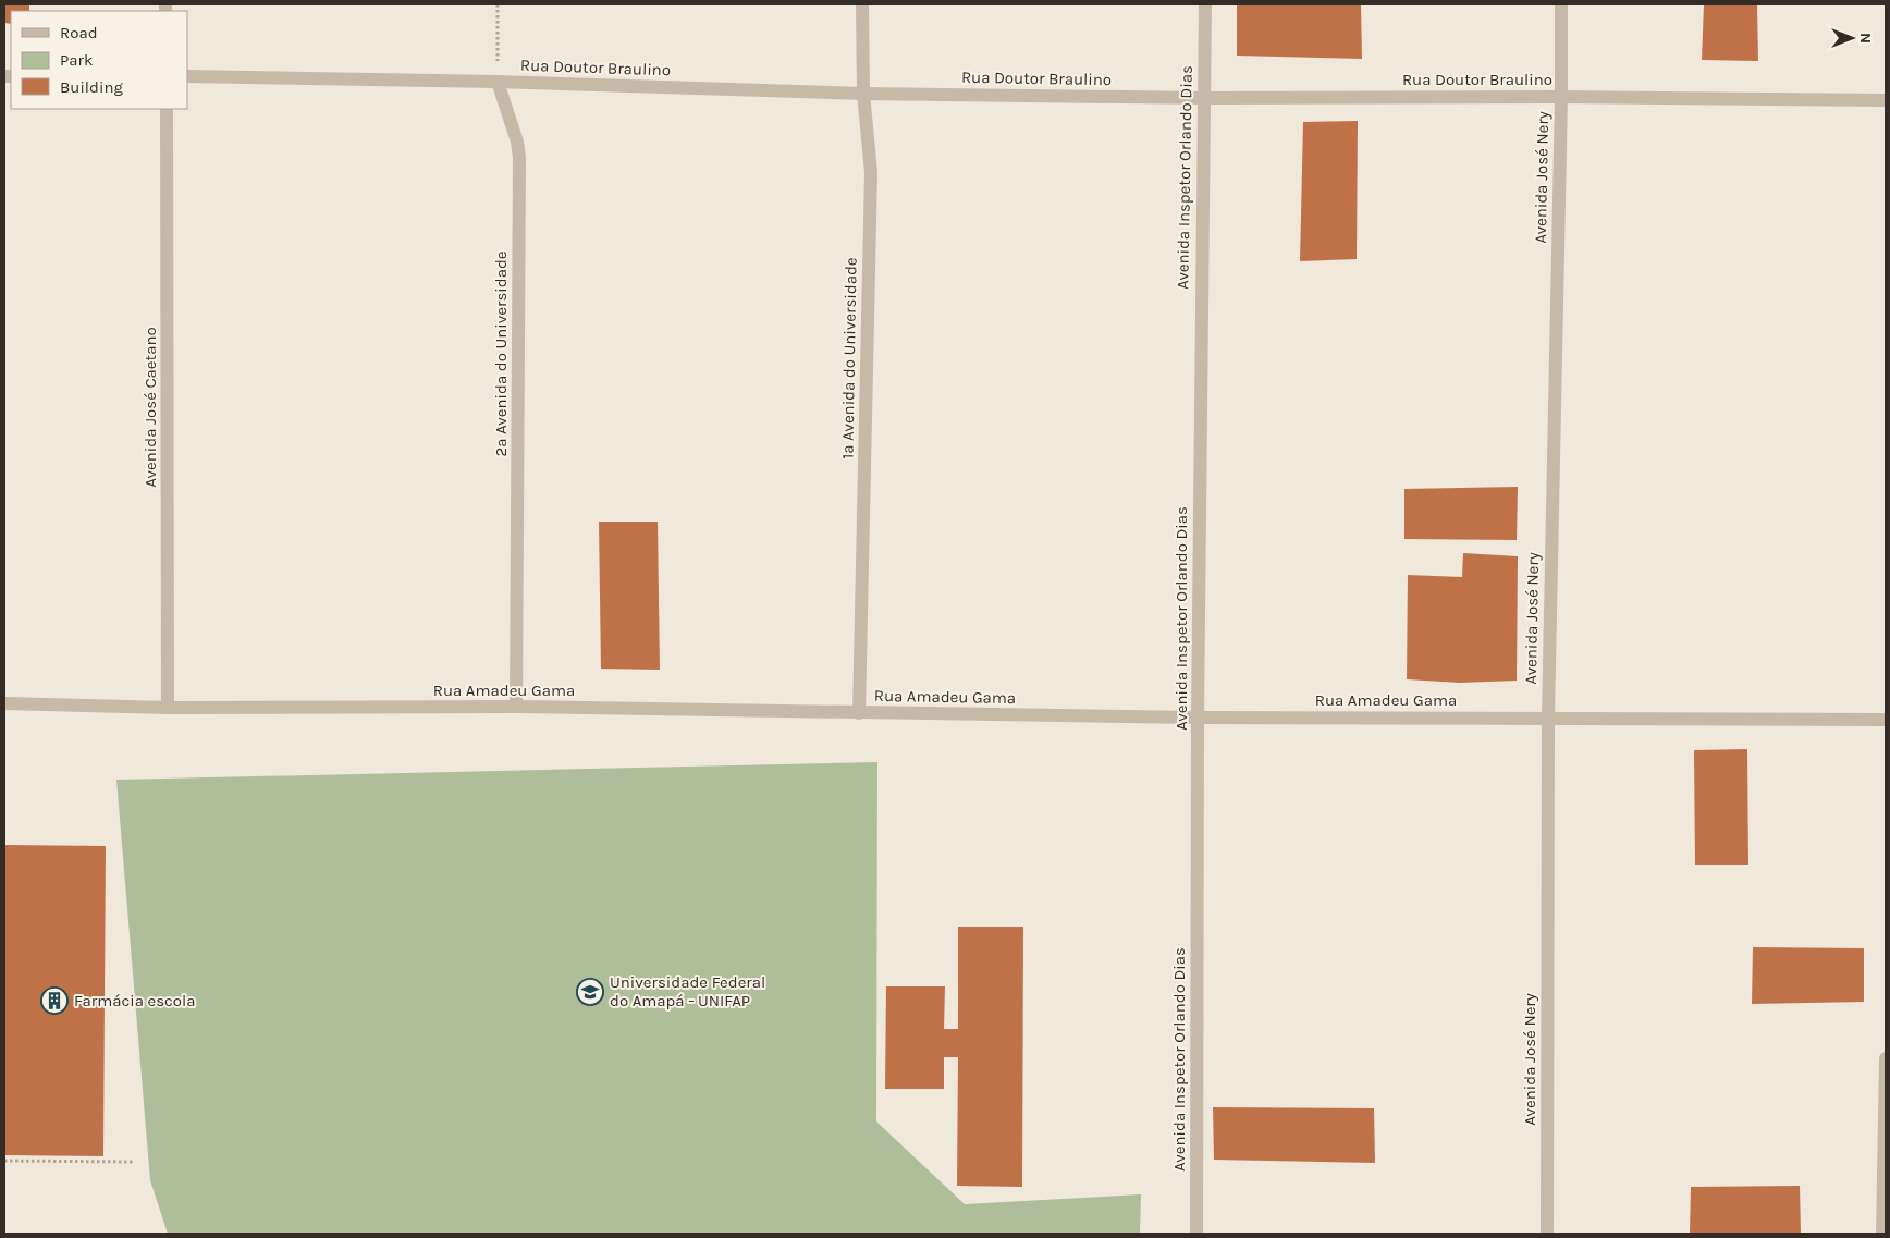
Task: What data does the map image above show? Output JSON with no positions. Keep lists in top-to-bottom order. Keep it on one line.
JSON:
{"streets":{"street":["Rua Doutor Braulino","Avenida Inspetor Orlando Dias","Avenida José Nery","2a Avenida do Universidade","1ª Avenida do Universidade","Avenida José Caetano","Rua Amadeu Gama"]},"crossings":[["Rua Doutor Braulino","Avenida Inspetor Orlando Dias"],["Rua Doutor Braulino","Avenida José Nery"],["Rua Doutor Braulino","2a Avenida do Universidade"],["Rua Doutor Braulino","1ª Avenida do Universidade"],["Avenida Inspetor Orlando Dias","Rua Amadeu Gama"],["Avenida José Nery","Rua Amadeu Gama"],["2a Avenida do Universidade","Rua Amadeu Gama"],["1ª Avenida do Universidade","Rua Amadeu Gama"],["Avenida José Caetano","Rua Amadeu Gama"]],"places":{"school or university":["Universidade Federal do Amapá - UNIFAP"],"building":["Farmácia escola"]},"legend":["Road","Park","Building"],"north":"right"}
